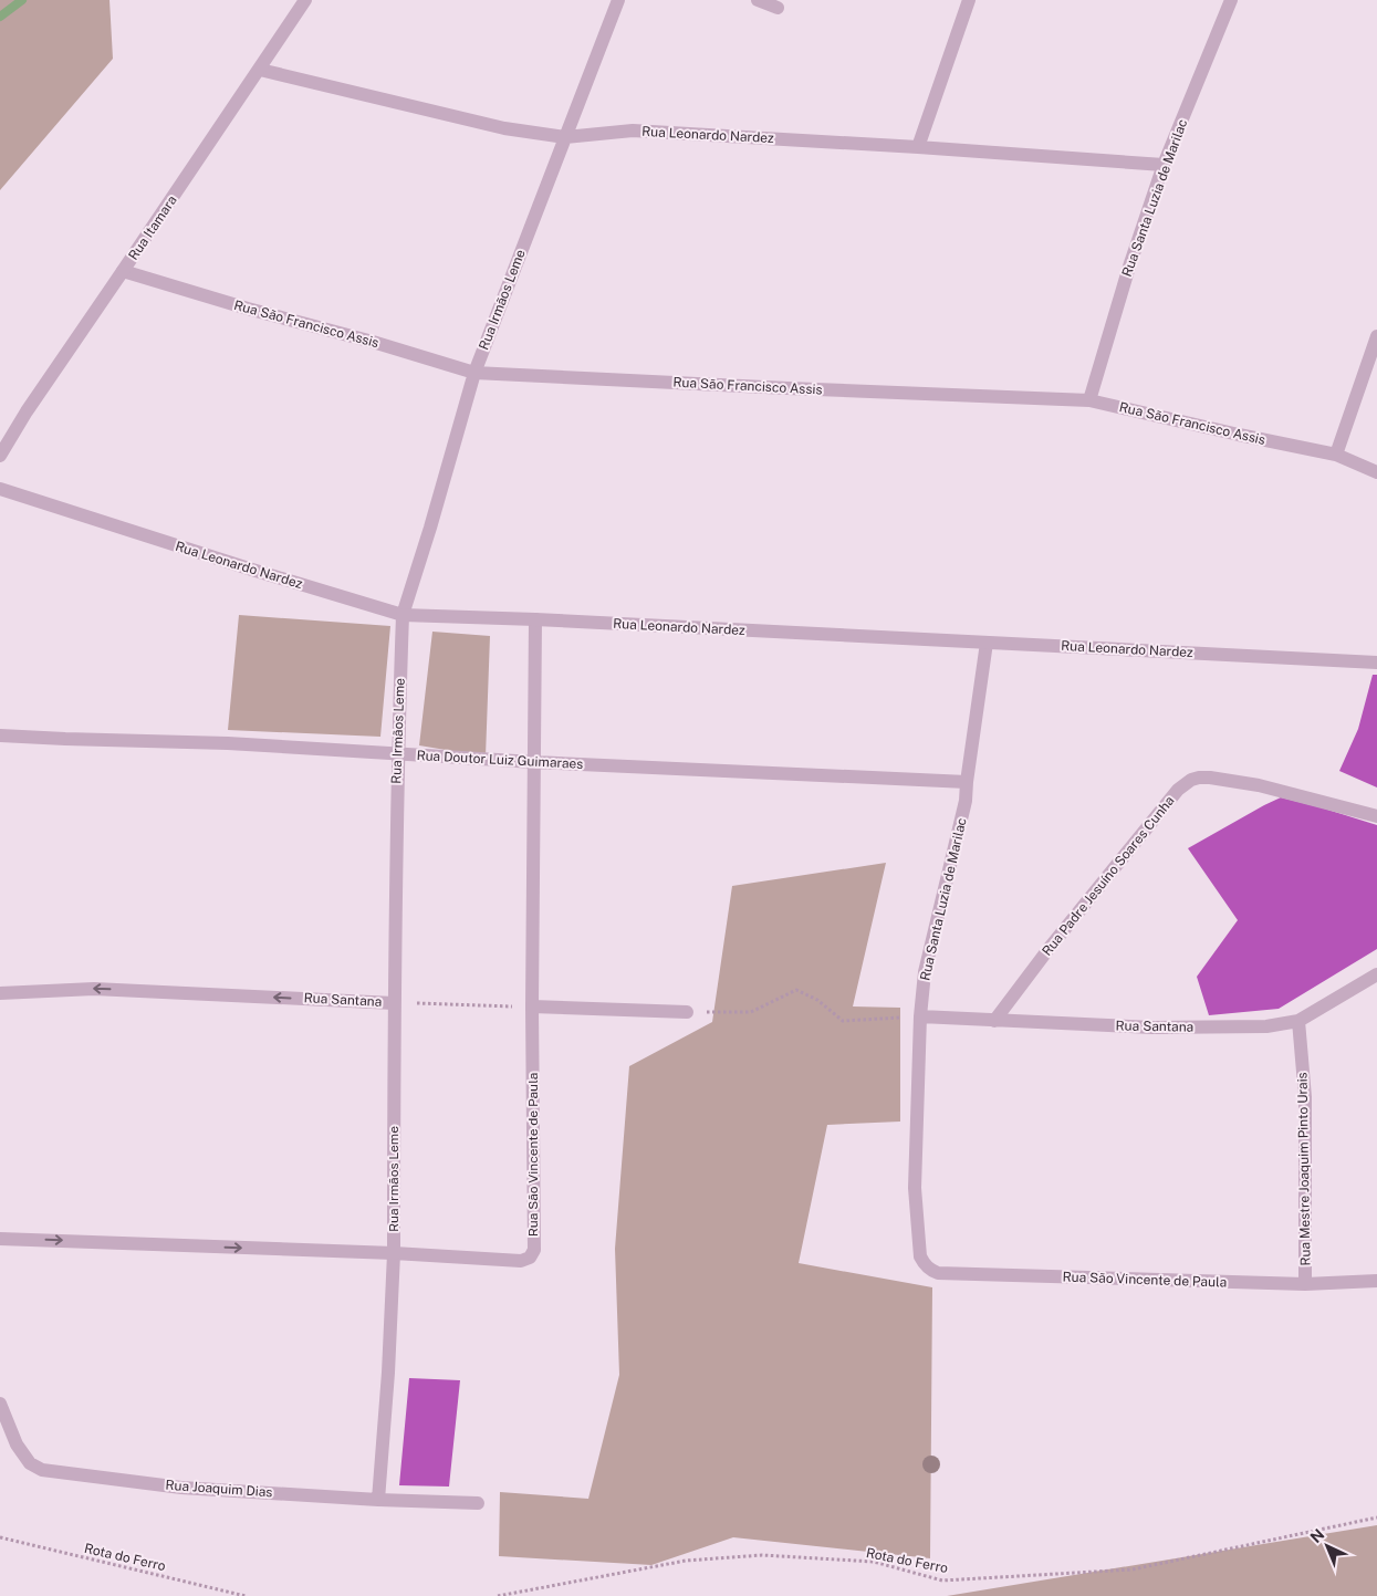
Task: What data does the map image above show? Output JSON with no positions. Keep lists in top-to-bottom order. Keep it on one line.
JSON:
{"streets":{"street":["Rua Leonardo Nardez","Rua Santa Luzia de Marilac","Rua Itamara","Rua Irmãos Leme","Rua São Francisco Assis","Rua Doutor Luiz Guimaraes","Rua Padre Jesuíno Soares Cunha","Rua Santana","Rua São Vincente de Paula","Rua Mestre Joaquim Pinto Urais","Rua Joaquim Dias"],"path":["Rota do Ferro"]},"crossings":[["Rua Leonardo Nardez","Rua Santa Luzia de Marilac"],["Rua Leonardo Nardez","Rua Itamara"],["Rua Leonardo Nardez","Rua Irmãos Leme"],["Rua Leonardo Nardez","Rua São Vincente de Paula"],["Rua Santa Luzia de Marilac","Rua São Francisco Assis"],["Rua Santa Luzia de Marilac","Rua Doutor Luiz Guimaraes"],["Rua Santa Luzia de Marilac","Rua Santana"],["Rua Santa Luzia de Marilac","Rua São Vincente de Paula"],["Rua Itamara","Rua São Francisco Assis"],["Rua Irmãos Leme","Rua São Francisco Assis"],["Rua Irmãos Leme","Rua Doutor Luiz Guimaraes"],["Rua Irmãos Leme","Rua Santana"],["Rua Irmãos Leme","Rua São Vincente de Paula"],["Rua Irmãos Leme","Rua Joaquim Dias"],["Rua Doutor Luiz Guimaraes","Rua São Vincente de Paula"],["Rua Padre Jesuíno Soares Cunha","Rua Santana"],["Rua Santana","Rua São Vincente de Paula"],["Rua Santana","Rua Mestre Joaquim Pinto Urais"],["Rua São Vincente de Paula","Rua Mestre Joaquim Pinto Urais"]],"one_way":["Rua Santana"],"north":"top left"}
